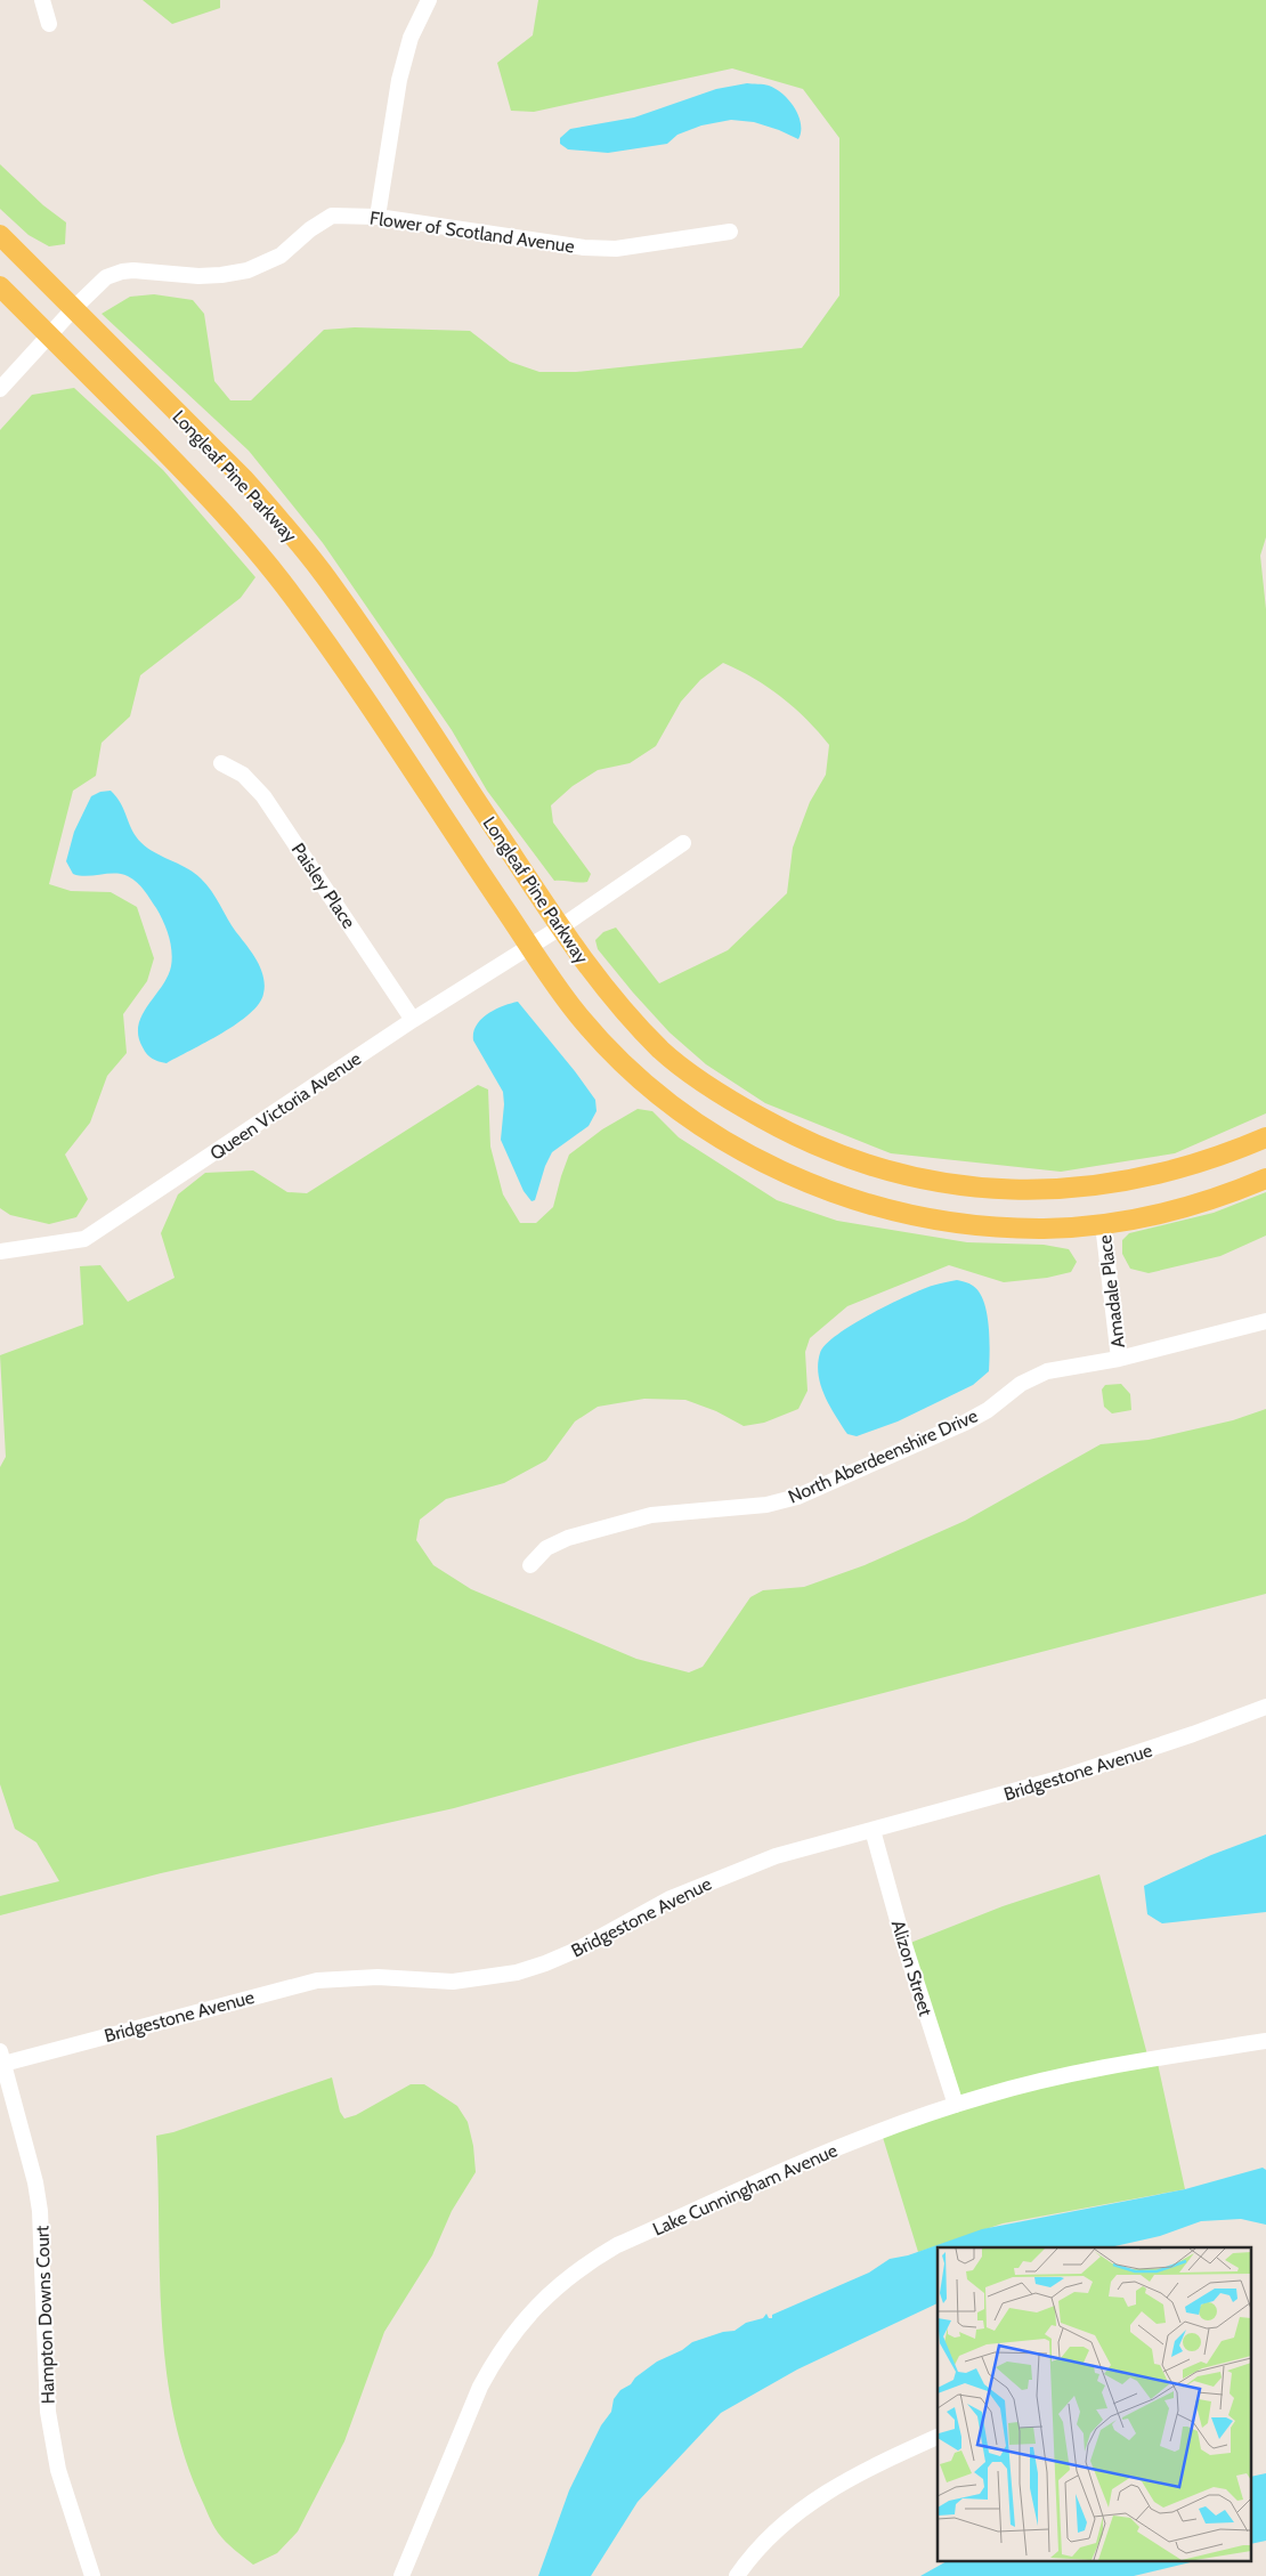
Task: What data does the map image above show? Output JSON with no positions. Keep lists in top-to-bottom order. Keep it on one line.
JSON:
{"streets":{"main road":["Longleaf Pine Parkway"],"street":["Flower of Scotland Avenue","Paisley Place","Queen Victoria Avenue","Amadale Place","North Aberdeenshire Drive","Bridgestone Avenue","Alizon Street","Lake Cunningham Avenue","Hampton Downs Court"]},"crossings":[["Flower of Scotland Avenue","Longleaf Pine Parkway"],["Longleaf Pine Parkway","Queen Victoria Avenue"],["Longleaf Pine Parkway","Amadale Place"],["Paisley Place","Queen Victoria Avenue"],["Amadale Place","North Aberdeenshire Drive"],["Bridgestone Avenue","Alizon Street"],["Bridgestone Avenue","Hampton Downs Court"],["Alizon Street","Lake Cunningham Avenue"]]}
